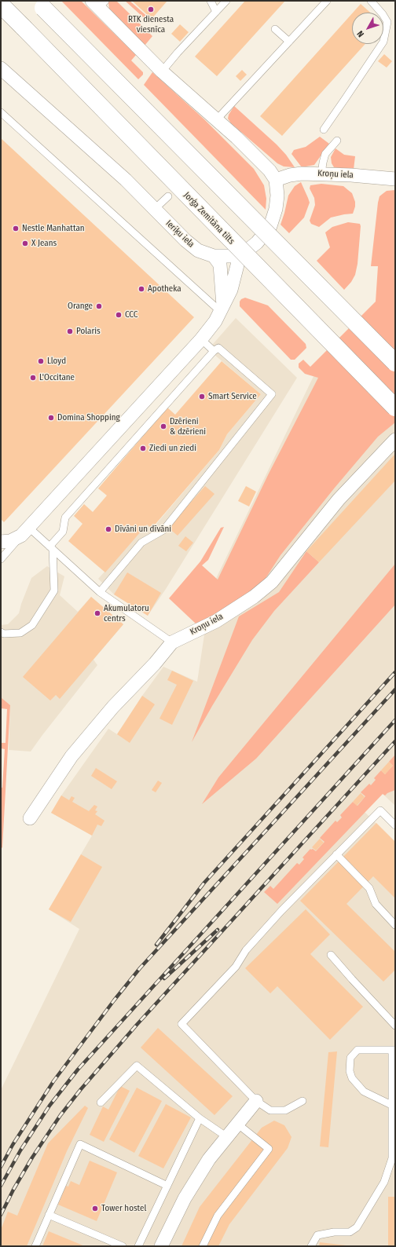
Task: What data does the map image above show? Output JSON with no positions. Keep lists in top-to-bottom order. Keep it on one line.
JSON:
{"streets":{"main road":["Jorģa Zemitāna tilts"],"street":["Kroņu iela","Ieriķu iela"]},"crossings":[["Kroņu iela","Ieriķu iela"]],"places":["RTK dienesta viesnīca","Nestle Manhattan","X Jeans","Apotheka","Orange","CCC","Polaris","Lloyd","L'Occitane","Smart Service","Domina Shopping","Dzērieni & dzērieni","Ziedi un ziedi","Dīvāni un dīvāni","Akumulatoru centrs","Tower hostel"],"north":"bottom left"}
